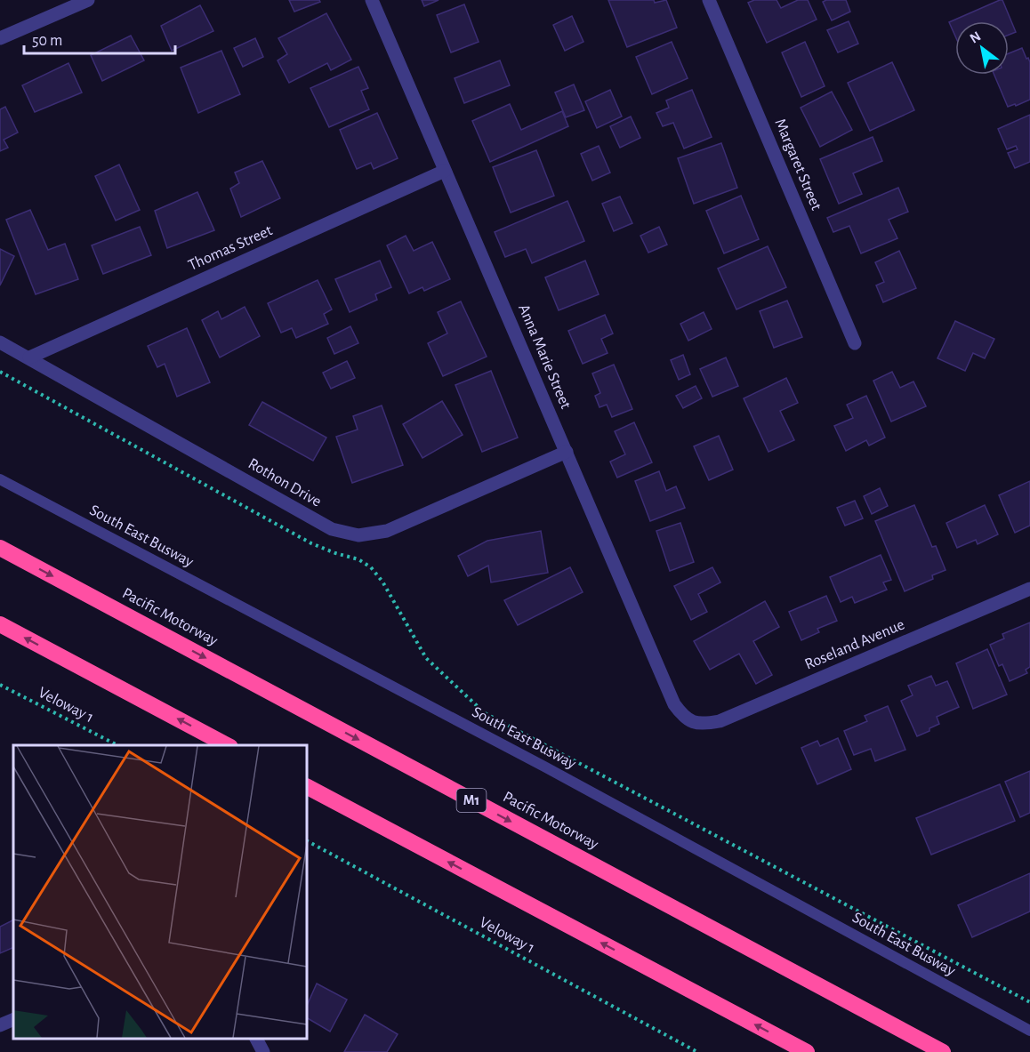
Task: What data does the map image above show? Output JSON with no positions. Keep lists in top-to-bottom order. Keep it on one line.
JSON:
{"streets":{"highway":["Pacific Motorway","M1"],"street":["Margaret Street","Thomas Street","Anna Marie Street","Rothon Drive","Roseland Avenue"],"lane":["South East Busway"],"path":["Veloway 1"]},"crossings":[["Thomas Street","Anna Marie Street"],["Thomas Street","Rothon Drive"],["Anna Marie Street","Rothon Drive"],["Anna Marie Street","Roseland Avenue"]],"scale_bar":"50 m","north":"top left"}
